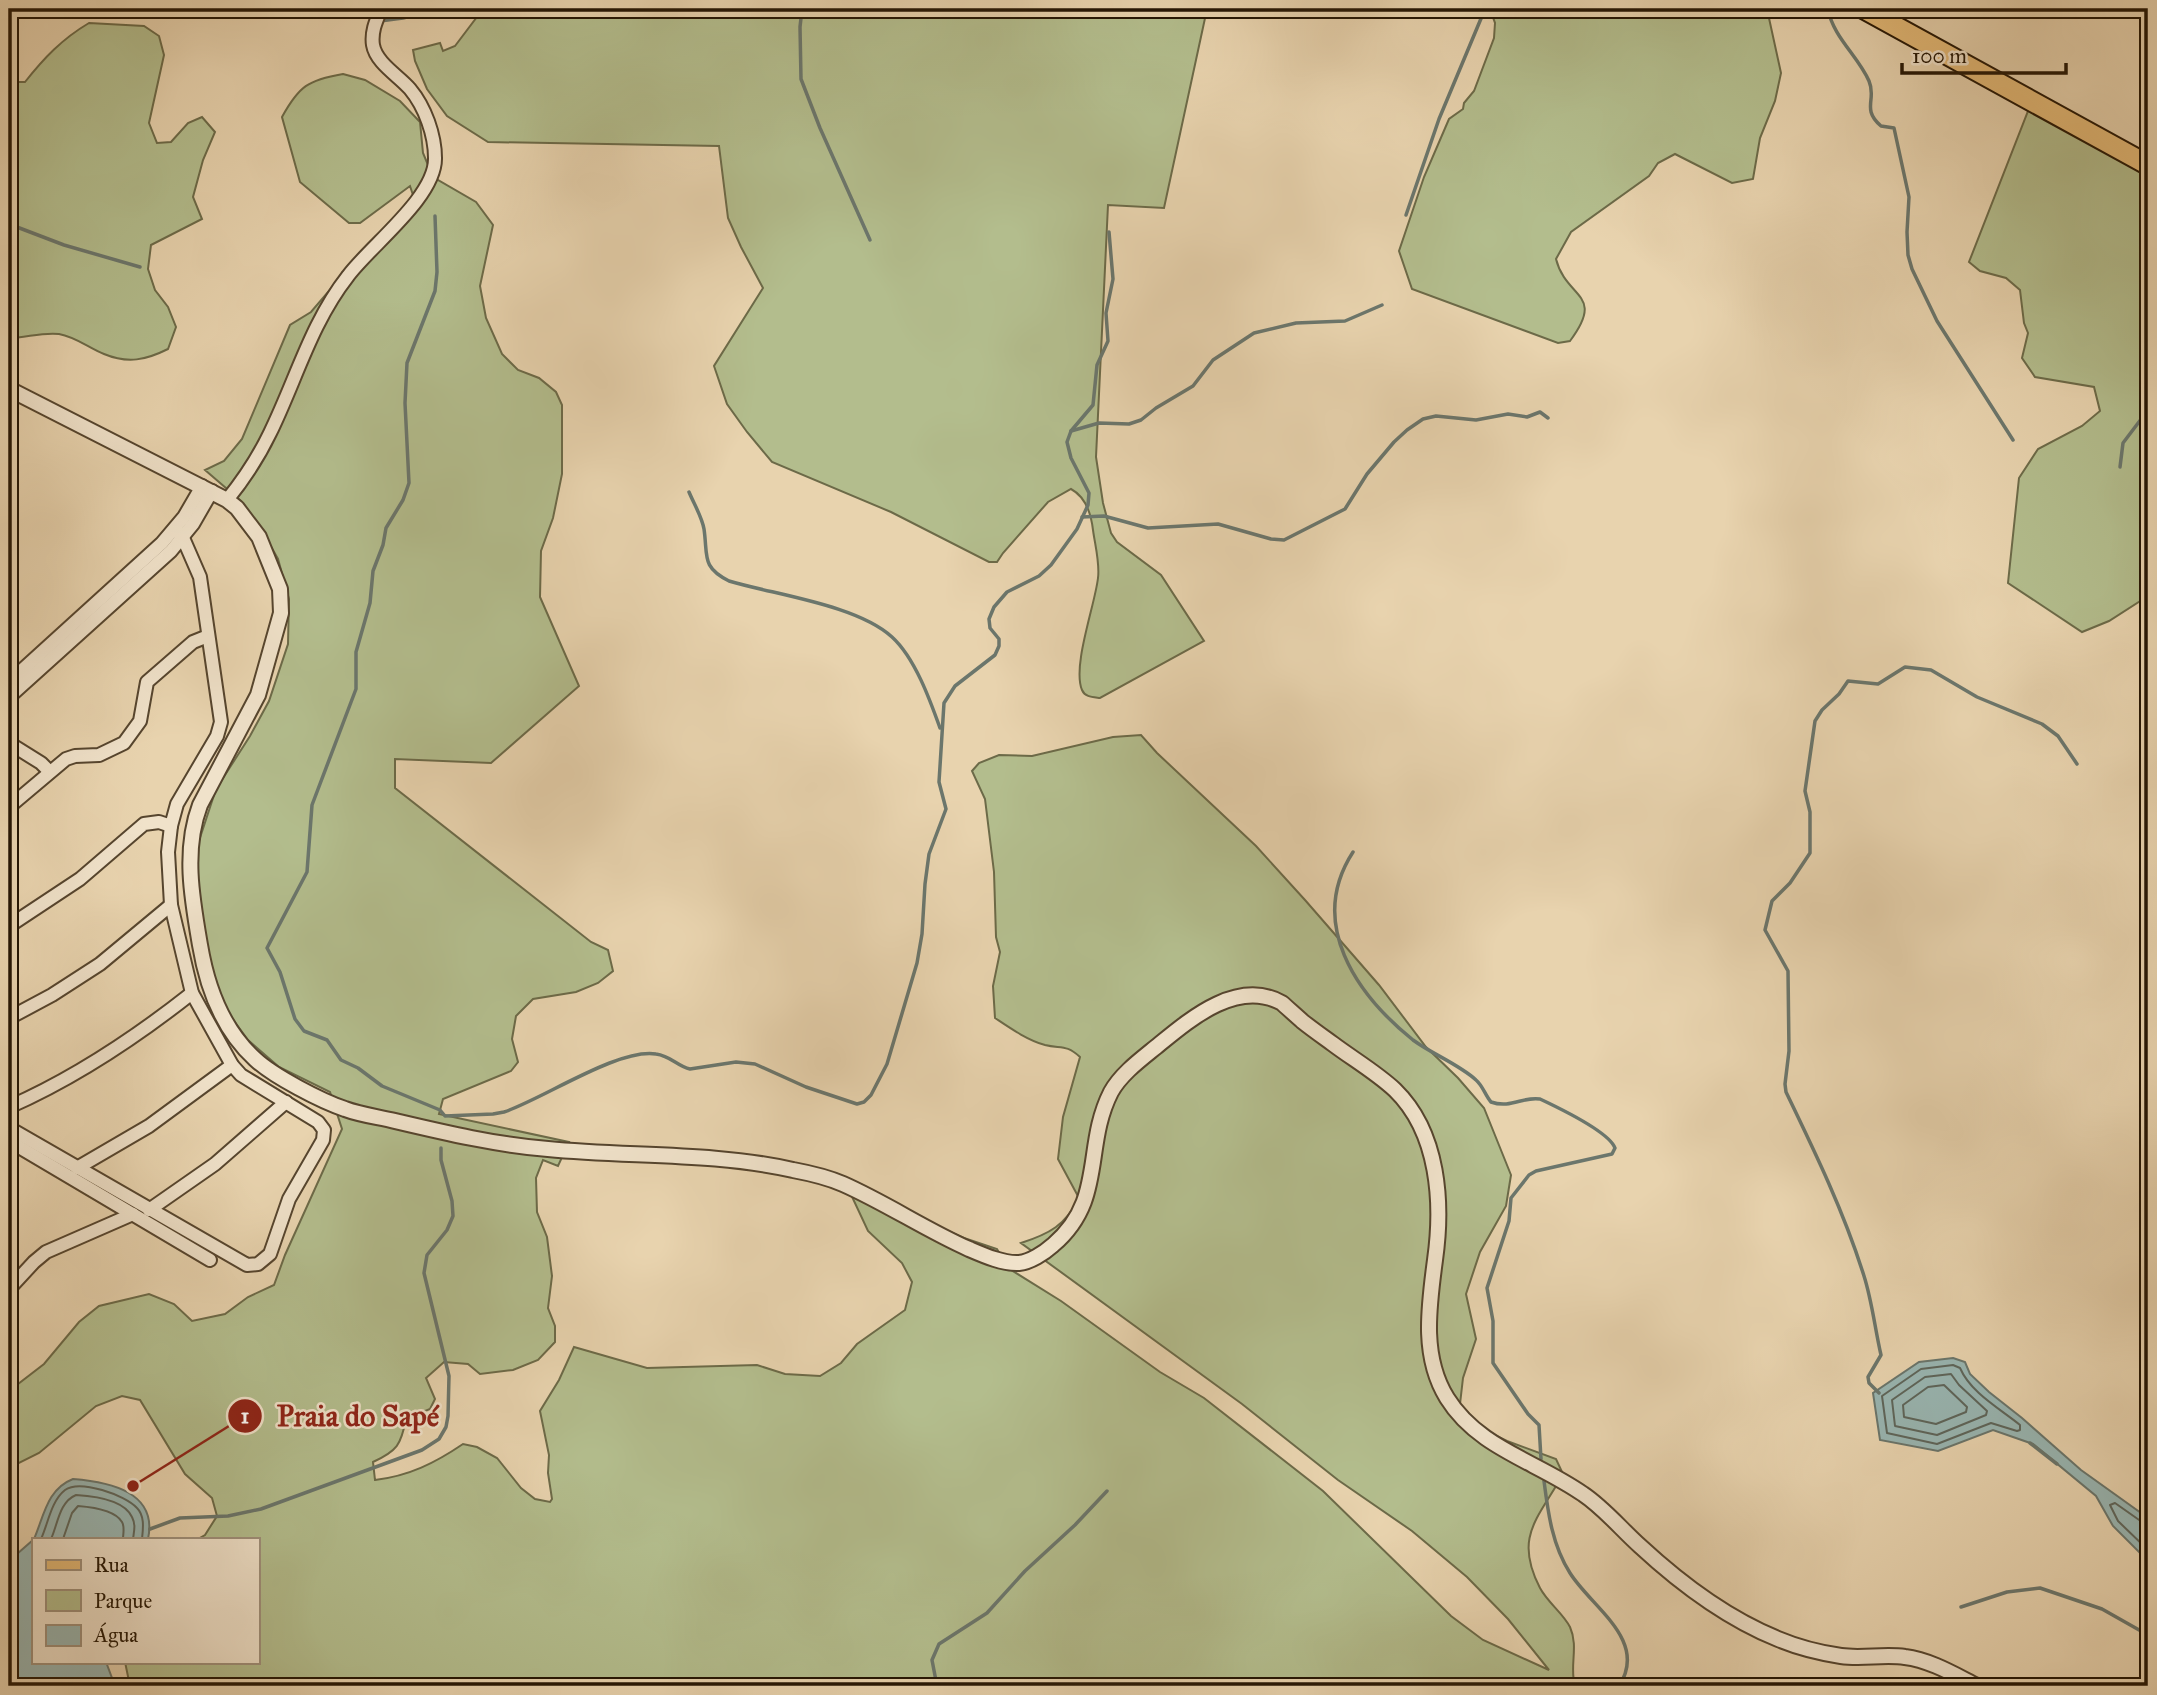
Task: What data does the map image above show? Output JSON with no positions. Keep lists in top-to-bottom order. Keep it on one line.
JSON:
{"places":["Praia do Sapé"],"legend":["Rua","Parque","Água"],"scale_bar":"100 m"}
